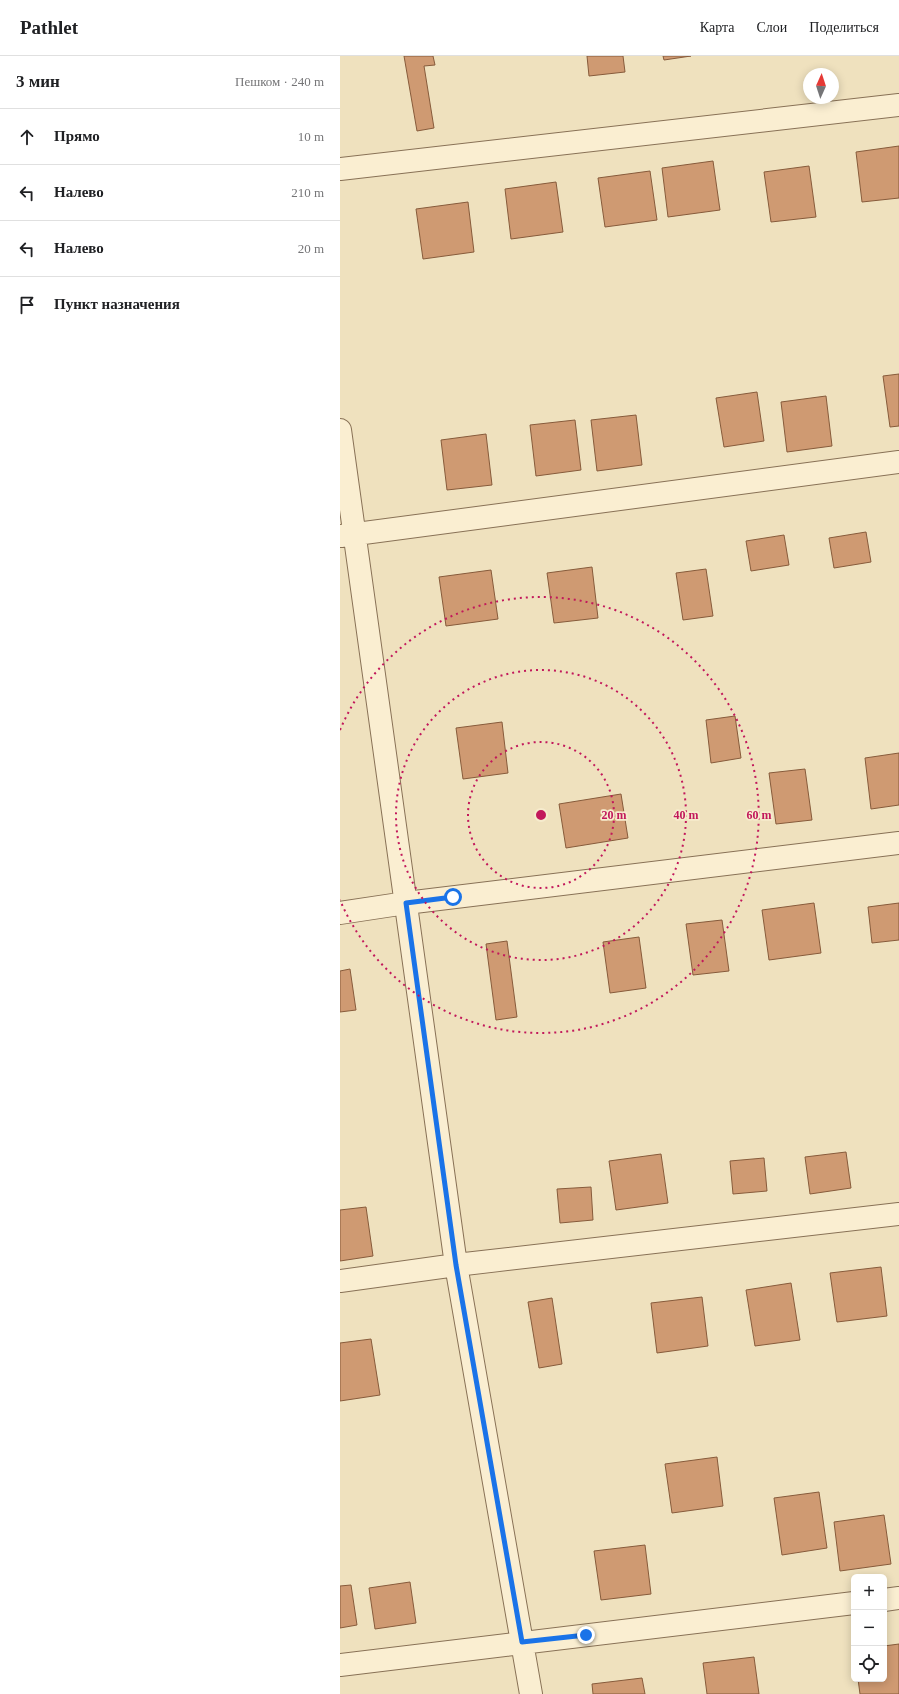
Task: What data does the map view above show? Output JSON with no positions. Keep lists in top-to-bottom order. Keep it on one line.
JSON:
{"north":"top","page":{"header":"Pathlet","nav":["Карта","Слои","Поделиться"],"heading":["3 мин","Пешком · 240 m"],"list":[["Прямо","10 m"],["Налево","210 m"],["Налево","20 m"],"Пункт назначения"],"map_buttons":["+","−"]},"rings":["20 m","40 m","60 m"]}
